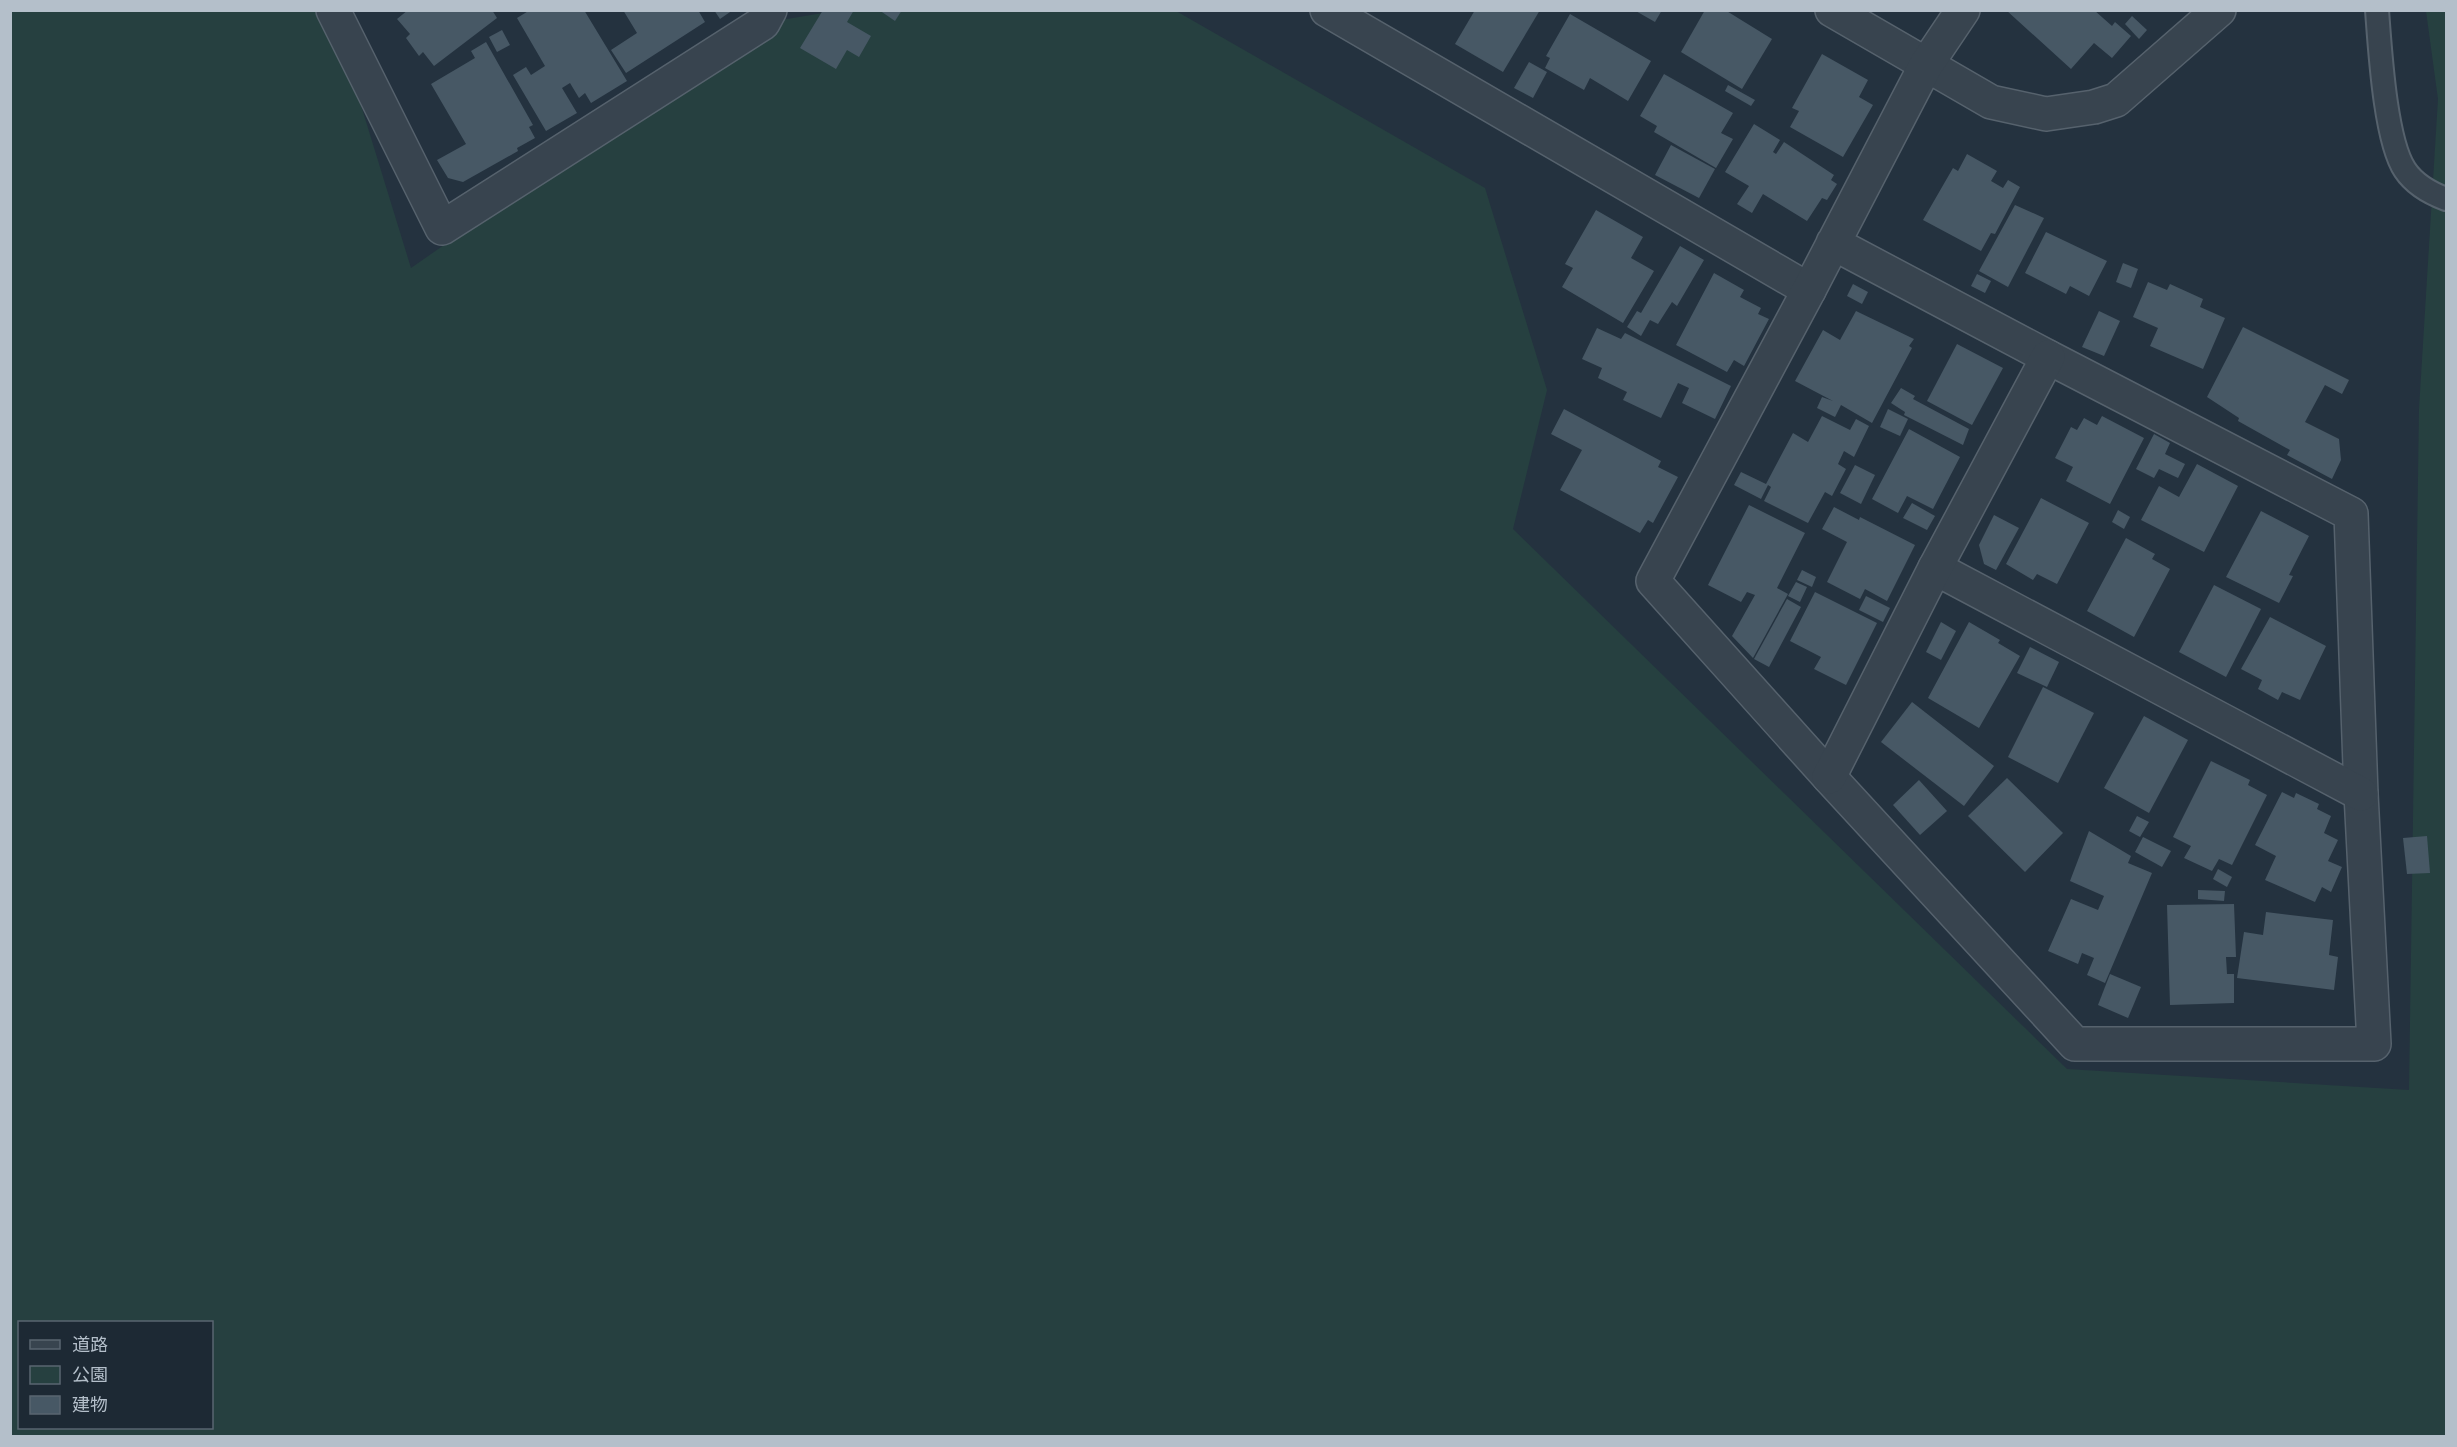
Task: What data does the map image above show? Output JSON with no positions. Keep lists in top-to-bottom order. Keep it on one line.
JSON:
{"legend":["道路","公園","建物"]}
